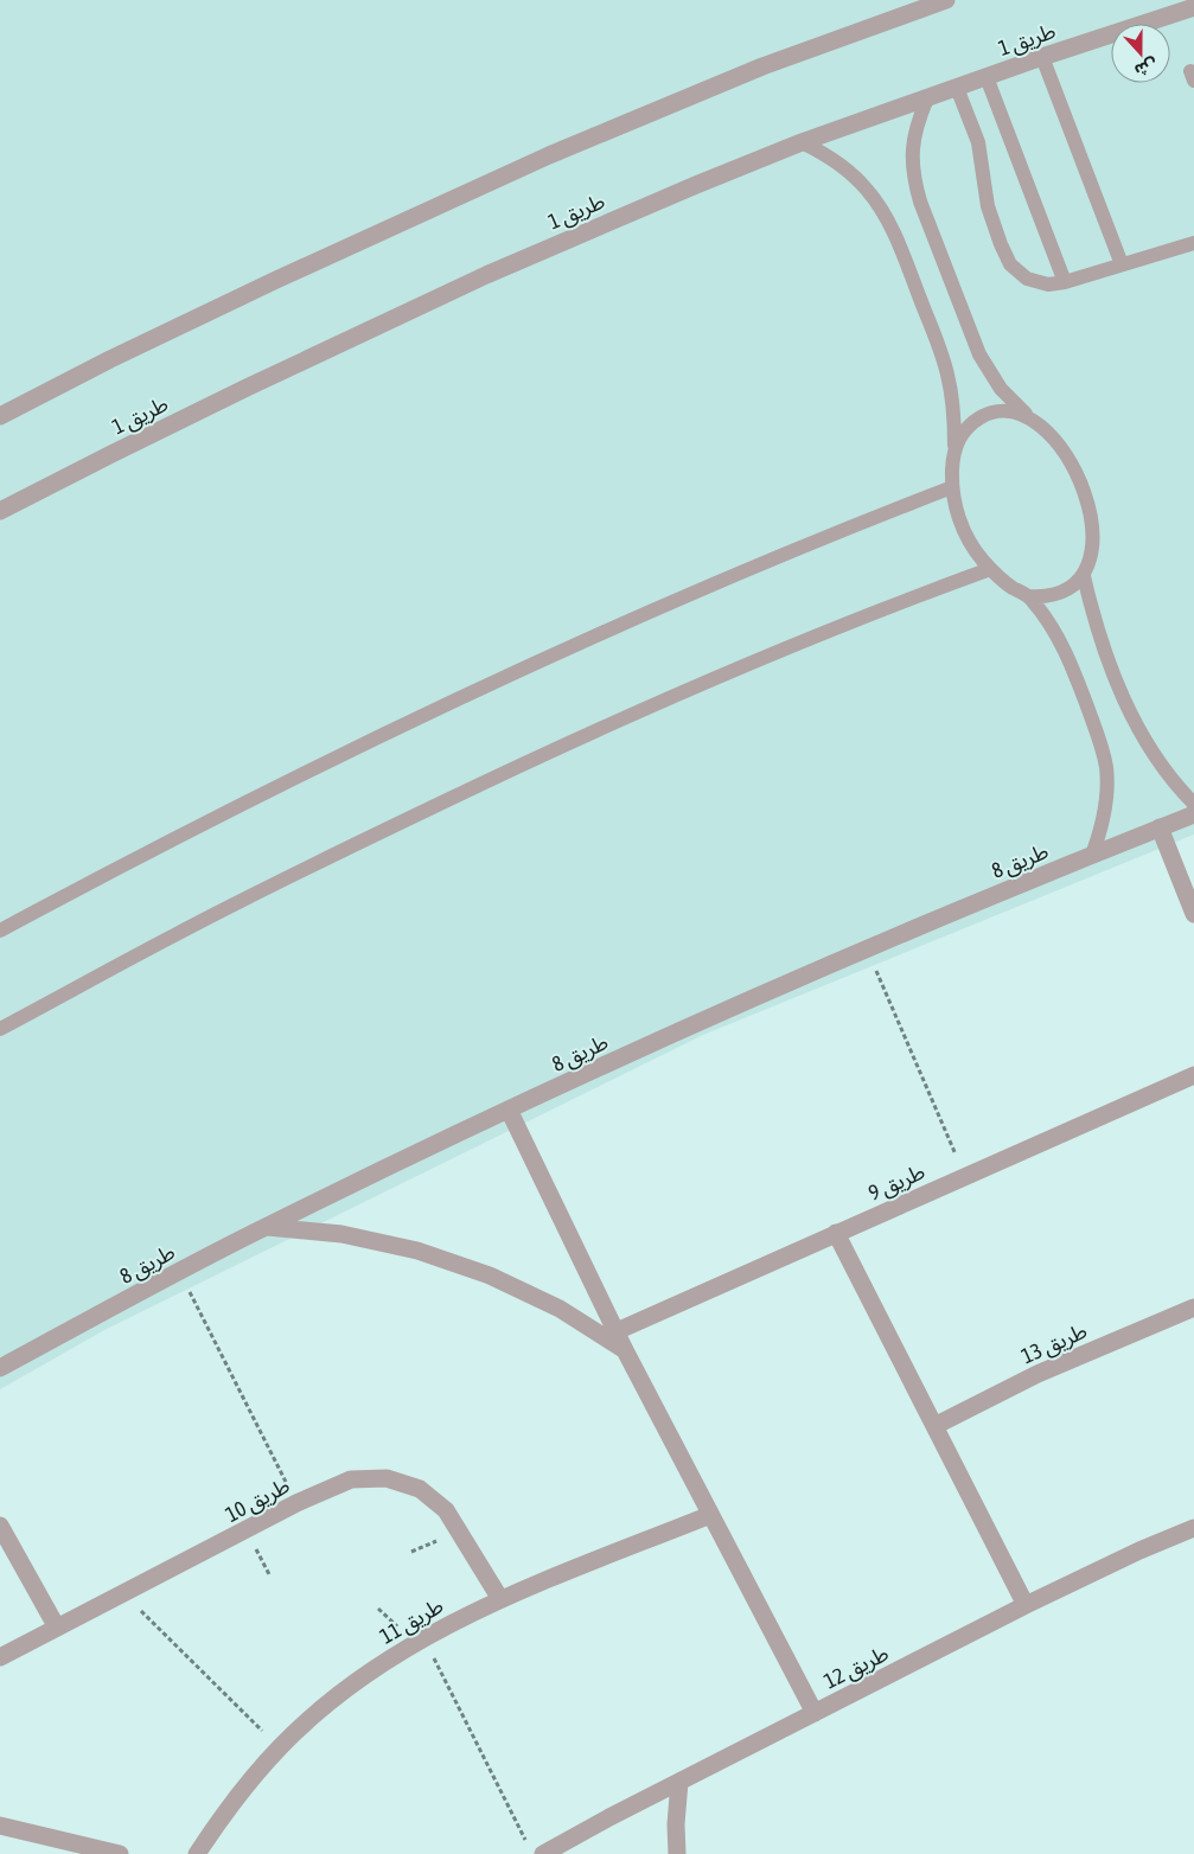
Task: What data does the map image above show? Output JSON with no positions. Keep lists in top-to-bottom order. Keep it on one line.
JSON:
{"streets":{"street":["طريق 1","طريق 8","طريق 9","طريق 13","طريق 10","طريق 11","طريق 12"]},"crossings":[["طريق 10","طريق 11"]],"north":"bottom"}
